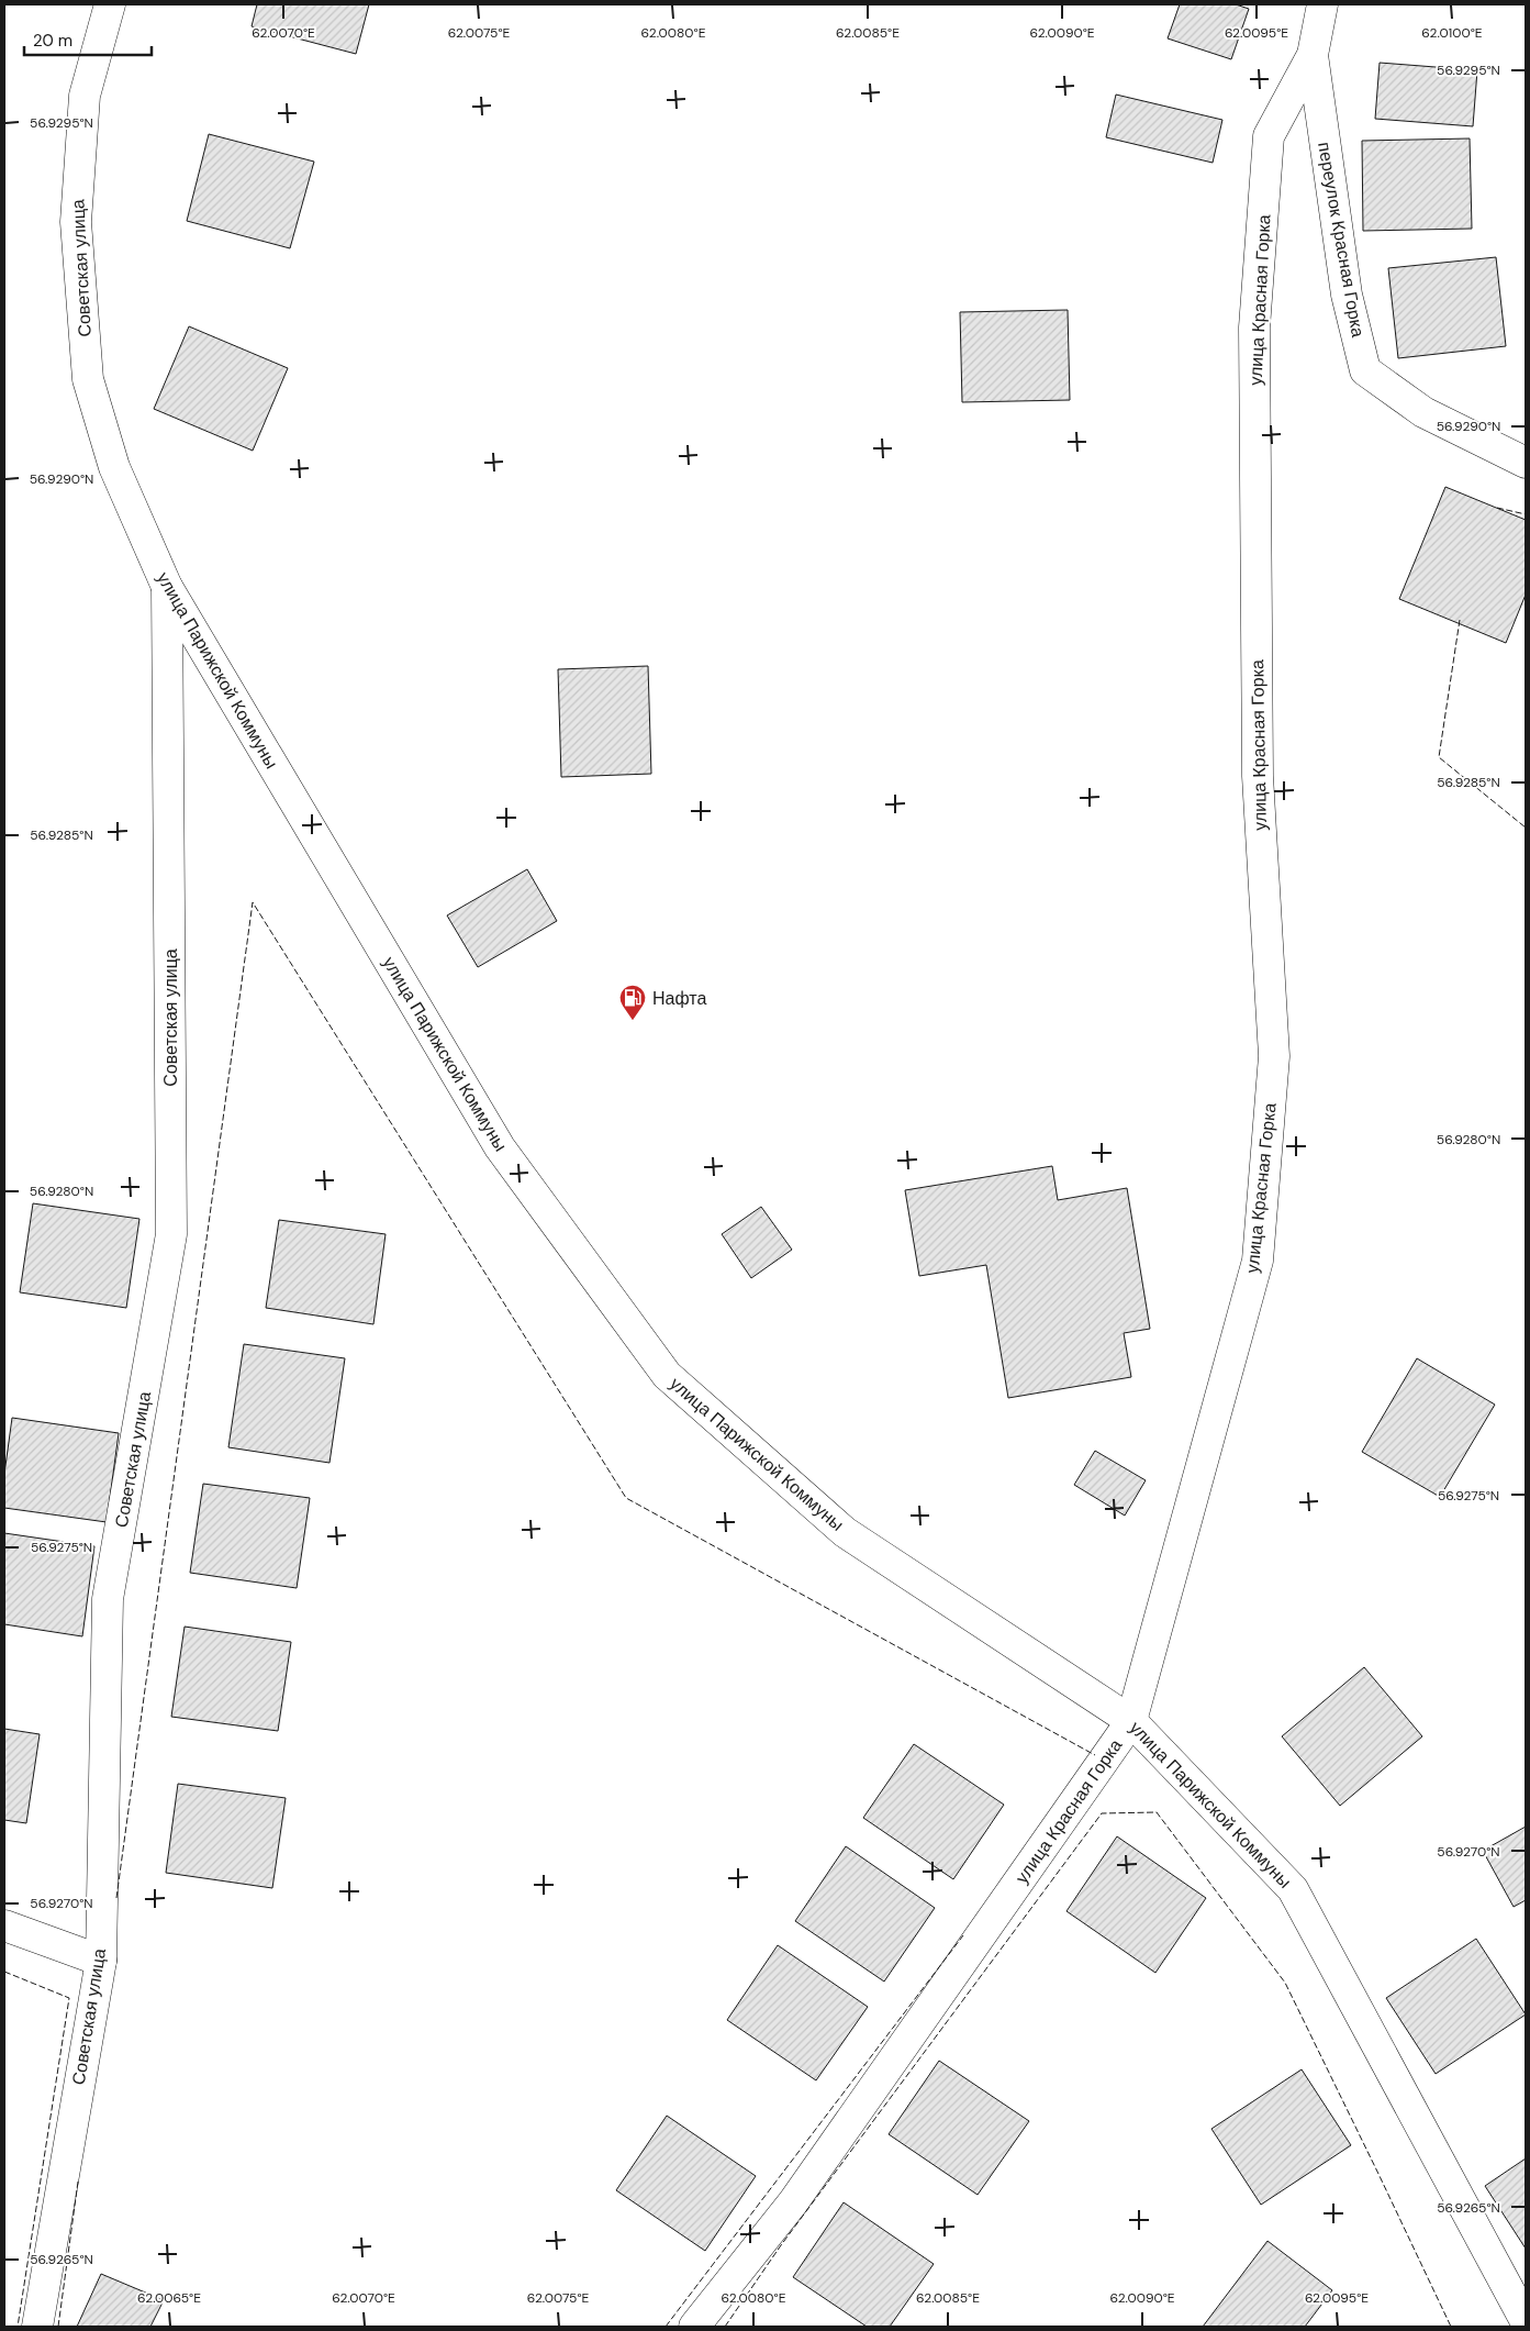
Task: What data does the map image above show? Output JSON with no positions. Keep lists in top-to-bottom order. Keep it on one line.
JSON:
{"streets":{"street":["переулок Красная Горка","Советская улица","улица Красная Горка","улица Парижской Коммуны"]},"crossings":[["переулок Красная Горка","улица Красная Горка"],["Советская улица","улица Парижской Коммуны"],["улица Красная Горка","улица Парижской Коммуны"]],"places":{"fuel station":["Нафта"]},"scale_bar":"20 m","coordinates":["62.0070°E","62.0075°E","62.0080°E","62.0085°E","62.0090°E","62.0095°E","62.0100°E","56.9295°N","56.9290°N","56.9285°N","56.9280°N","56.9275°N","56.9270°N","56.9265°N","62.0065°E"]}
